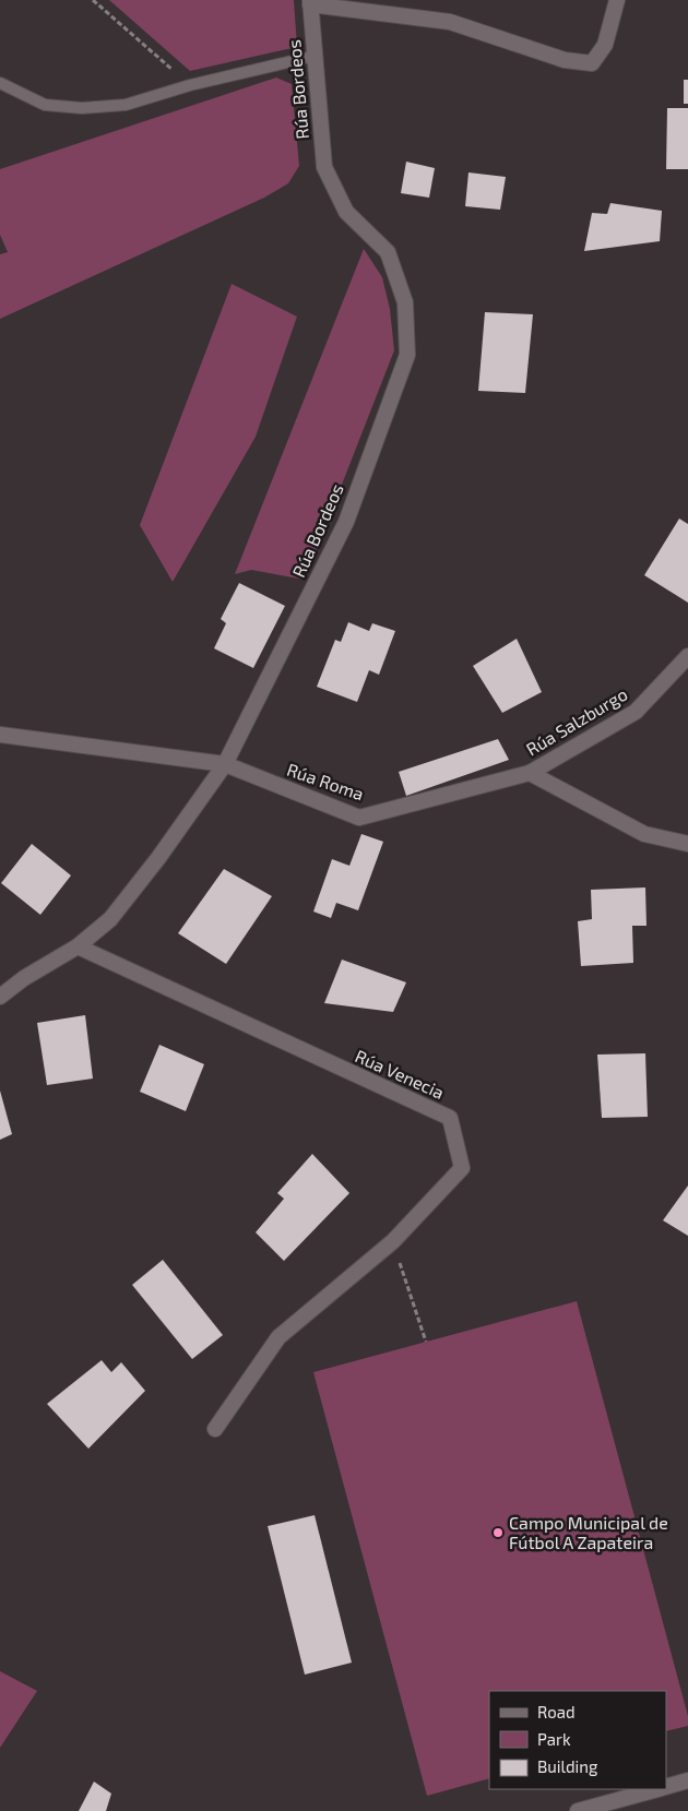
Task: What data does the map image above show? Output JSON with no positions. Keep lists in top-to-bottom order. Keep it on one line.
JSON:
{"streets":{"street":["Rúa Bordeos","Rúa Salzburgo","Rúa Roma","Rúa Venecia"]},"crossings":[["Rúa Bordeos","Rúa Roma"],["Rúa Bordeos","Rúa Venecia"],["Rúa Salzburgo","Rúa Roma"]],"places":["Campo Municipal de Fútbol A Zapateira"],"legend":["Road","Park","Building"]}
